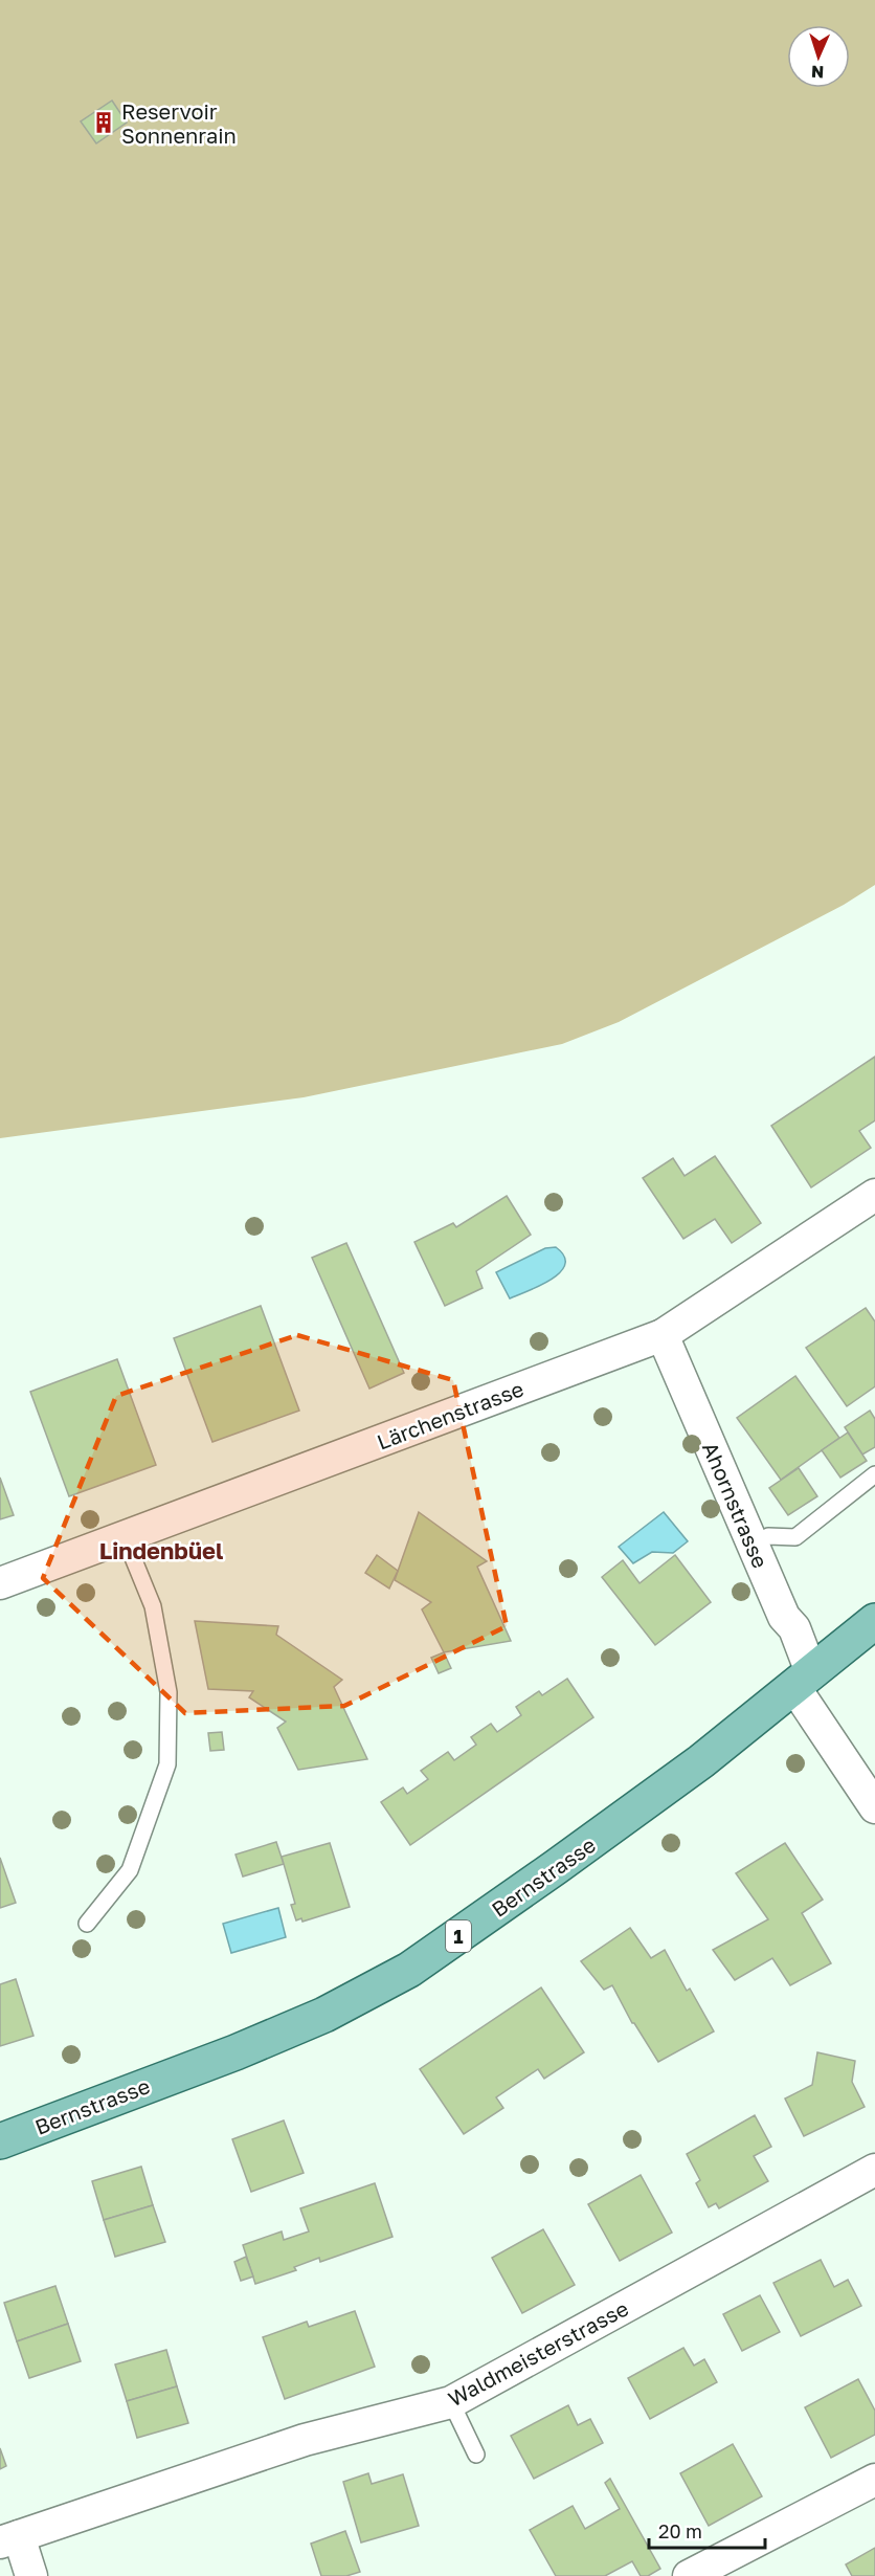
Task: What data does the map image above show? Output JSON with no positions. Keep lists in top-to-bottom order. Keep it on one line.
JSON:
{"streets":{"main road":["Bernstrasse","1"],"street":["Lärchenstrasse","Ahornstrasse","Waldmeisterstrasse"]},"crossings":[["Lärchenstrasse","Ahornstrasse"],["Ahornstrasse","Bernstrasse"]],"districts":["Lindenbüel"],"places":{"building":["Reservoir Sonnenrain"]},"scale_bar":"20 m","north":"bottom"}
